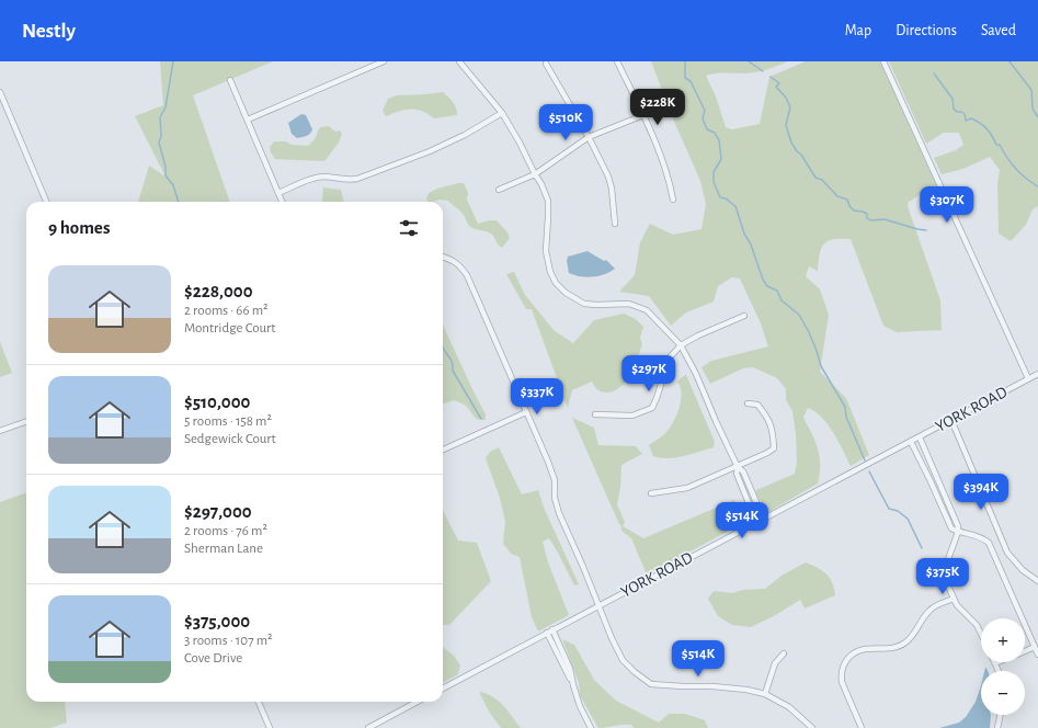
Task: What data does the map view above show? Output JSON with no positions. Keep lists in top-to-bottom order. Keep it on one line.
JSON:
{"streets":{"street":["YORK ROAD"]},"page":{"header":"Nestly","nav":["Map","Directions","Saved"],"price":["$228K","$510K","$307K","$297K","$337K","$394K","$514K","$375K","$514K"],"heading":"9 homes","list":[{"name":"$228,000","note":"2 rooms · 66 m² · Montridge Court"},{"name":"$510,000","note":"5 rooms · 158 m² · Sedgewick Court"},{"name":"$297,000","note":"2 rooms · 76 m² · Sherman Lane"},{"name":"$375,000","note":"3 rooms · 107 m² · Cove Drive"}],"map_buttons":["+","−"]}}
